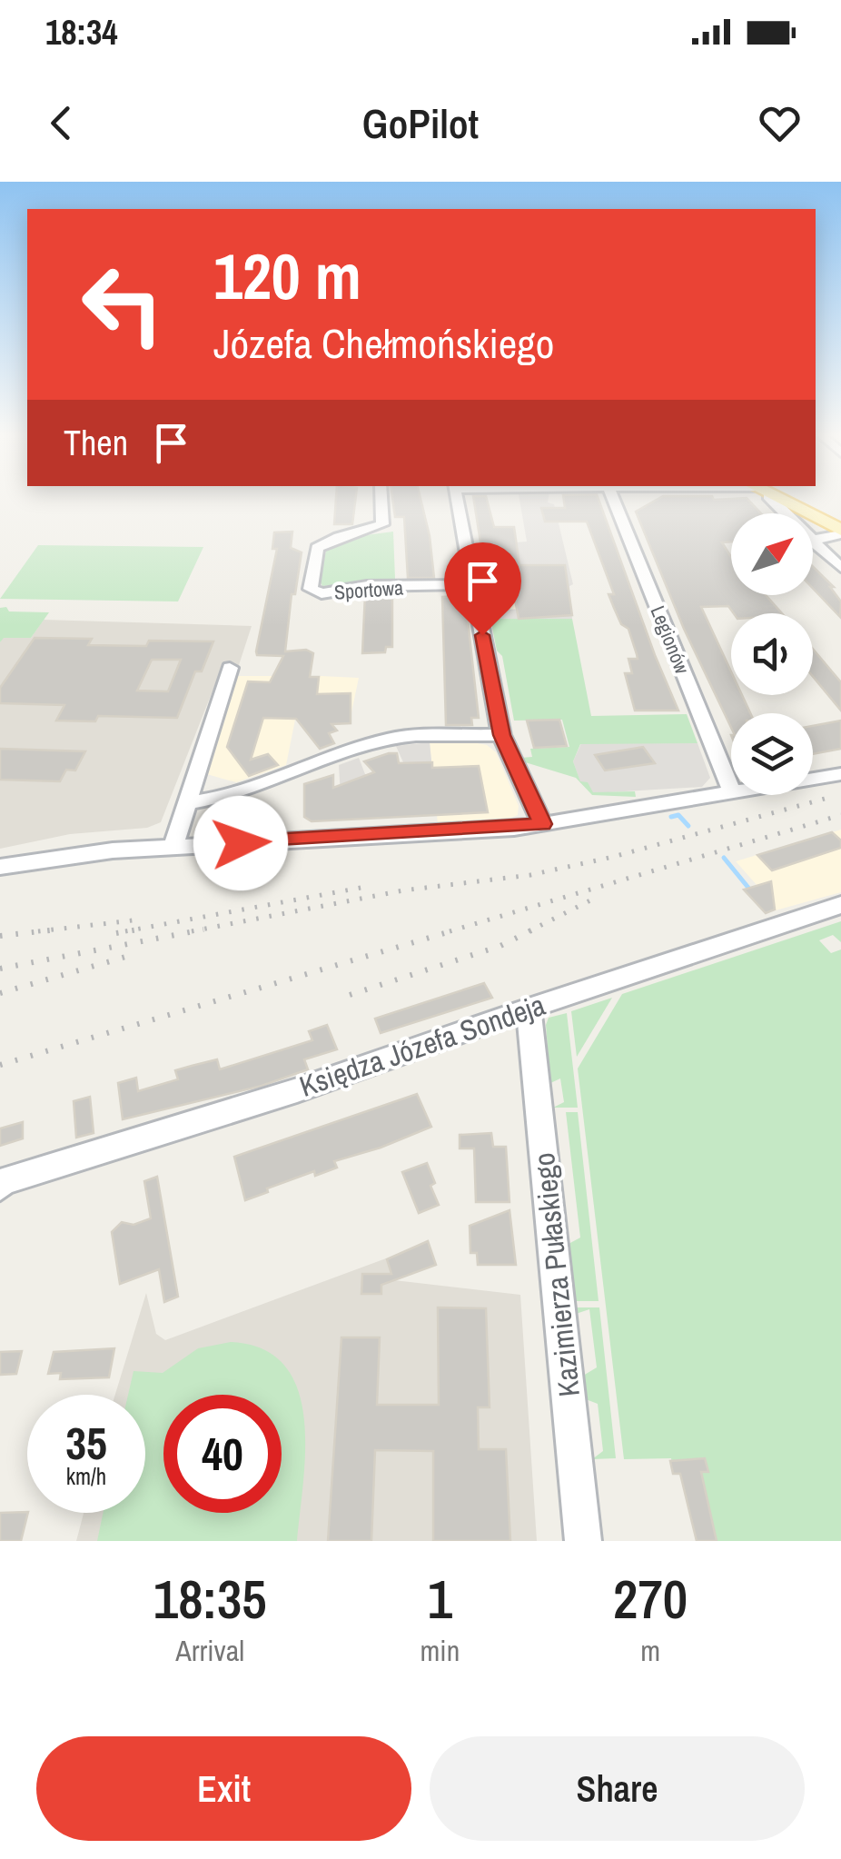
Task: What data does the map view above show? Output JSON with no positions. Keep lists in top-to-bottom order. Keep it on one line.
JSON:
{"streets":{"street":["Sportowa","Legionów","Księdza Józefa Sondeja","Kazimierza Pułaskiego"]},"crossings":[["Księdza Józefa Sondeja","Kazimierza Pułaskiego"]],"north":"top right","page":{"status":"18:34","header":"GoPilot","turn":["120 m","Józefa Chełmońskiego"],"then":"Then","speed":"35 km/h","limit":"40","eta":["18:35","Arrival","1","min","270","m"],"buttons":["Exit","Share"]}}
